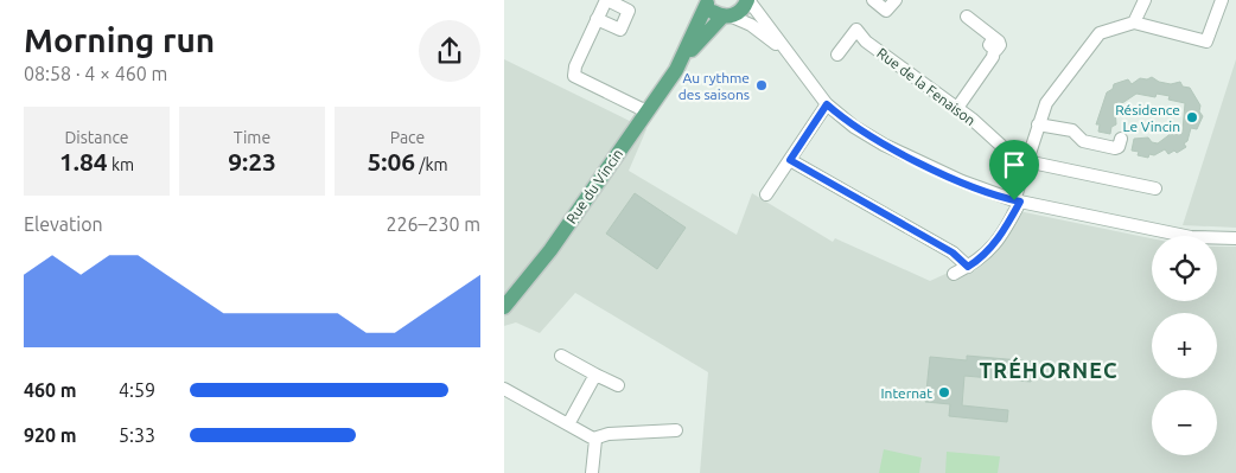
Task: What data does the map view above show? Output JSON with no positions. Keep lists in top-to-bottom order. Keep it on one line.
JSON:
{"streets":{"main road":["Rue du Vincin"],"street":["Rue de la Fenaison"]},"districts":["TRÉHORNEC"],"places":["Au rythme des saisons","Résidence Le Vincin","Internat"],"page":{"heading":["Morning run","08:58 · 4 × 460 m"],"stats":[["Distance","1.84 km"],["Time","9:23"],["Pace","5:06 /km"]],"chart":["Elevation","226–230 m"],"map_buttons":["+","−"],"list":[{"name":"460 m","note":"4:59"},{"name":"920 m","note":"5:33"}]}}
